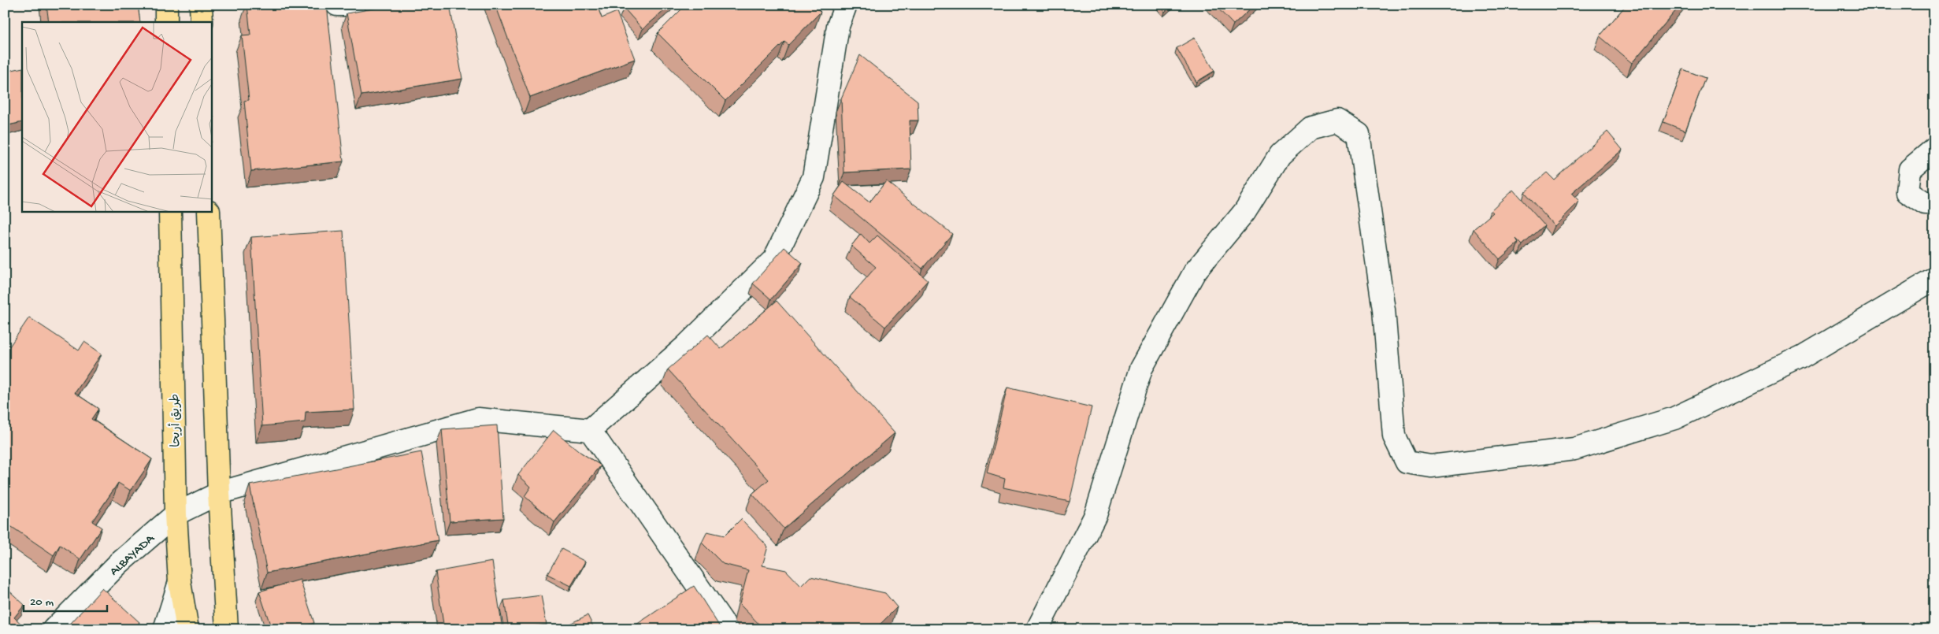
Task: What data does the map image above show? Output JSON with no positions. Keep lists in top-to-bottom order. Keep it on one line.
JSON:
{"streets":{"main road":["طريق أريحا"],"street":["ALBAYADA"]},"crossings":[["طريق أريحا","ALBAYADA"]],"scale_bar":"20 m"}
